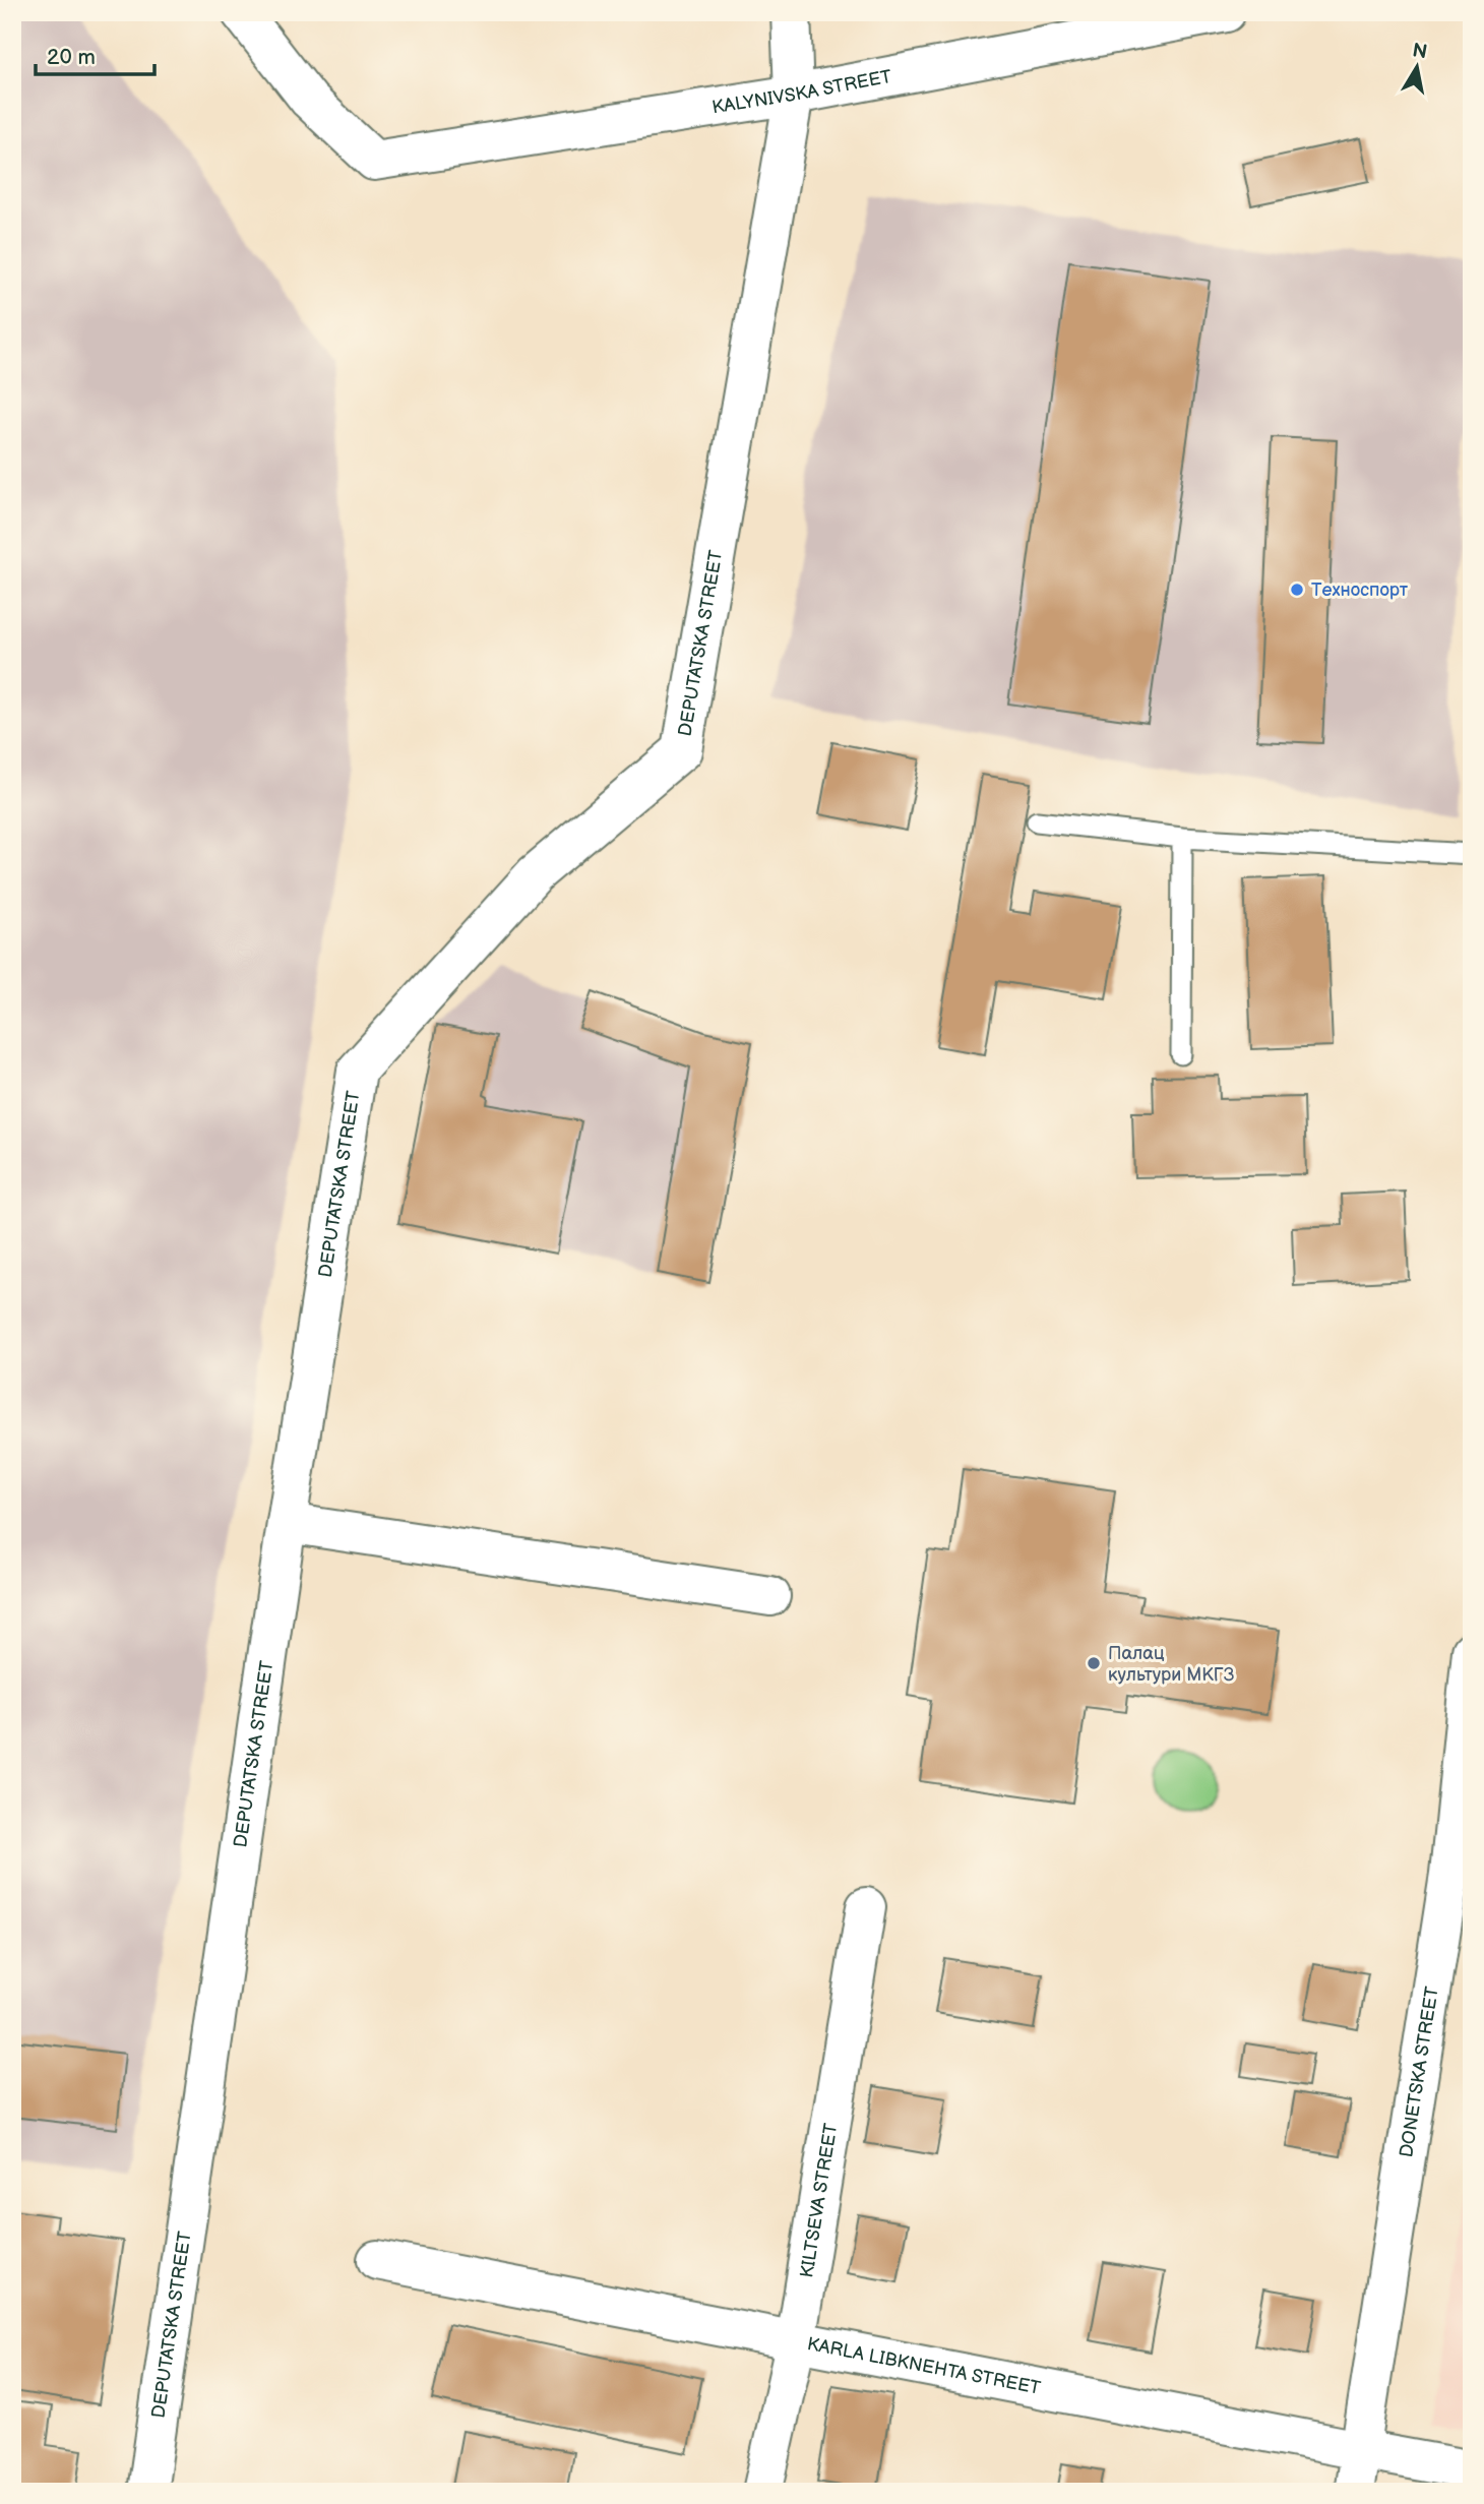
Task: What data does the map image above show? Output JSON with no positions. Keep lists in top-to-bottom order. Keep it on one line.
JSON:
{"streets":{"street":["KALYNIVSKA STREET","DEPUTATSKA STREET","DONETSKA STREET","KILTSEVA STREET","KARLA LIBKNEHTA STREET"]},"crossings":[["KALYNIVSKA STREET","DEPUTATSKA STREET"],["DONETSKA STREET","KARLA LIBKNEHTA STREET"],["KILTSEVA STREET","KARLA LIBKNEHTA STREET"]],"places":["Техноспорт","Палац культури МКГЗ"],"scale_bar":"20 m","north":"top"}
